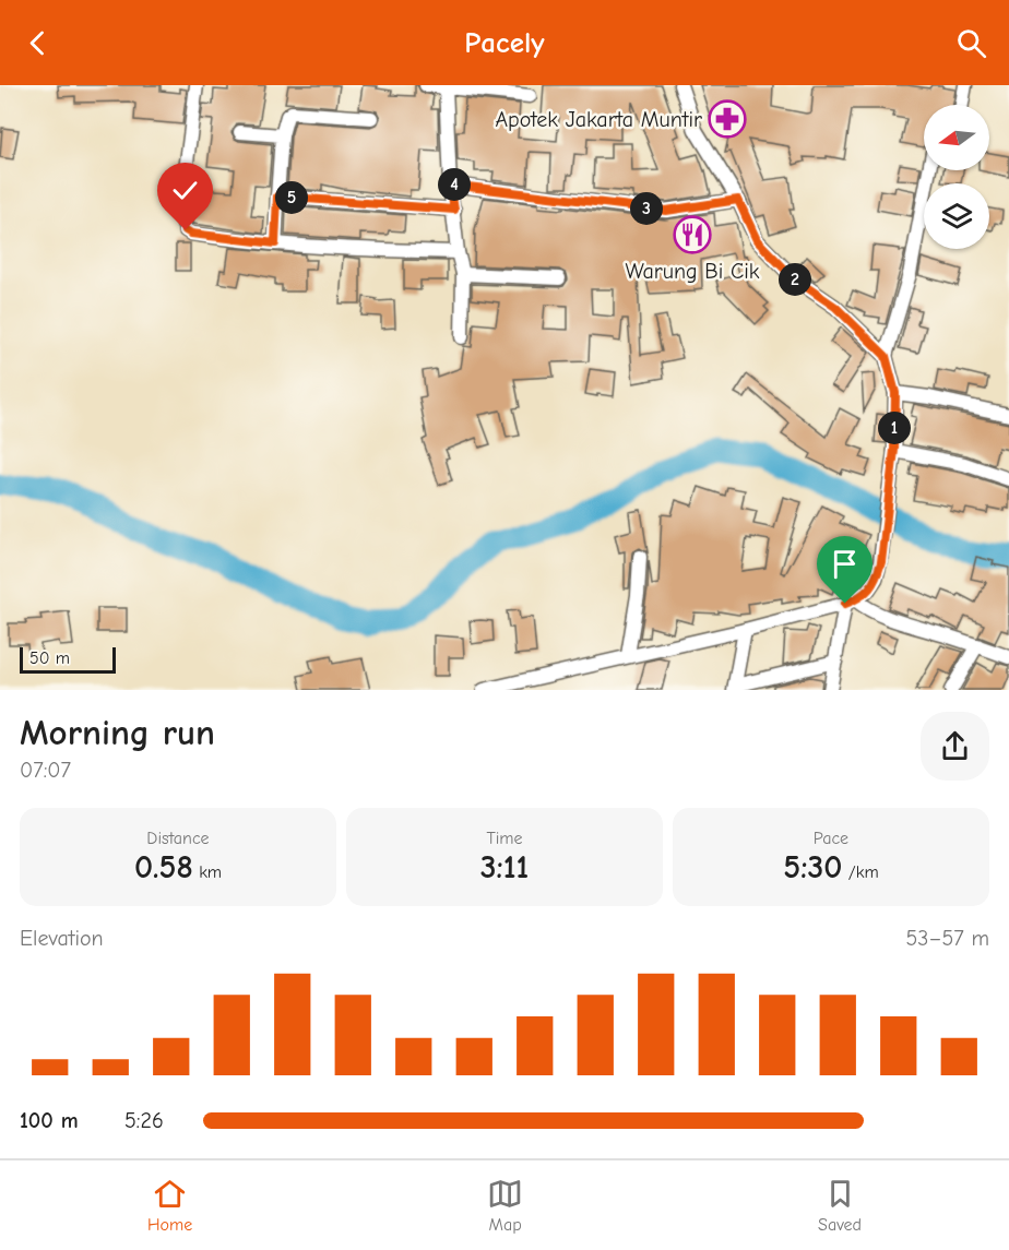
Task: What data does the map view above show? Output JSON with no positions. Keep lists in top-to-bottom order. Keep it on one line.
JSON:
{"places":{"pharmacy":["Apotek Jakarta Muntir"],"restaurant":["Warung Bi Cik"]},"scale_bar":"50 m","north":"left","page":{"header":"Pacely","pins":["4","5","3","2","1"],"scale":"50 m","heading":["Morning run","07:07"],"stats":[["Distance","0.58 km"],["Time","3:11"],["Pace","5:30 /km"]],"chart":["Elevation","53–57 m"],"list":[{"name":"100 m","note":"5:26"}],"tabs":["Home","Map","Saved"]}}
